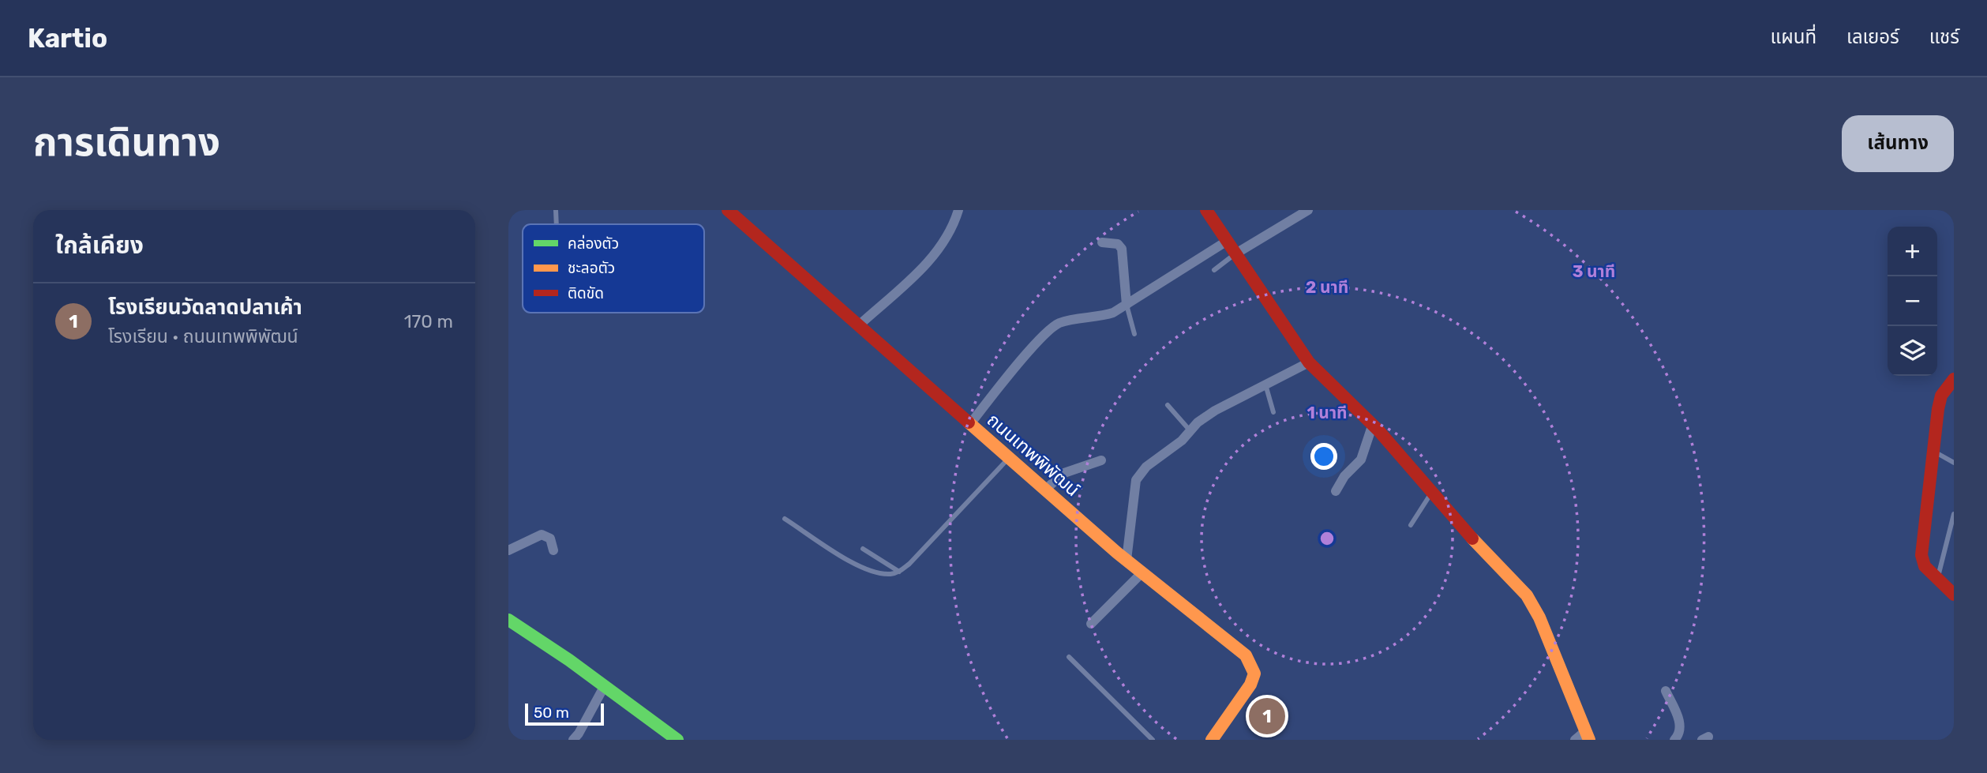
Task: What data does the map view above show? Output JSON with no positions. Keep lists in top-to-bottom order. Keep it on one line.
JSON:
{"streets":{"street":["ถนนเทพพิพัฒน์"]},"legend":["คล่องตัว","ชะลอตัว","ติดขัด"],"scale_bar":"50 m","page":{"header":"Kartio","nav":["แผนที่","เลเยอร์","แชร์"],"title":"การเดินทาง","buttons":"เส้นทาง","heading":"ใกล้เคียง","map_buttons":["+","−"],"list":[{"mark":"1","name":"โรงเรียนวัดลาดปลาเค้า","note":"โรงเรียน · ถนนเทพพิพัฒน์","value":"170 m"}],"pins":"1","scale":"50 m"},"rings":["3 นาที","2 นาที","1 นาที"]}
